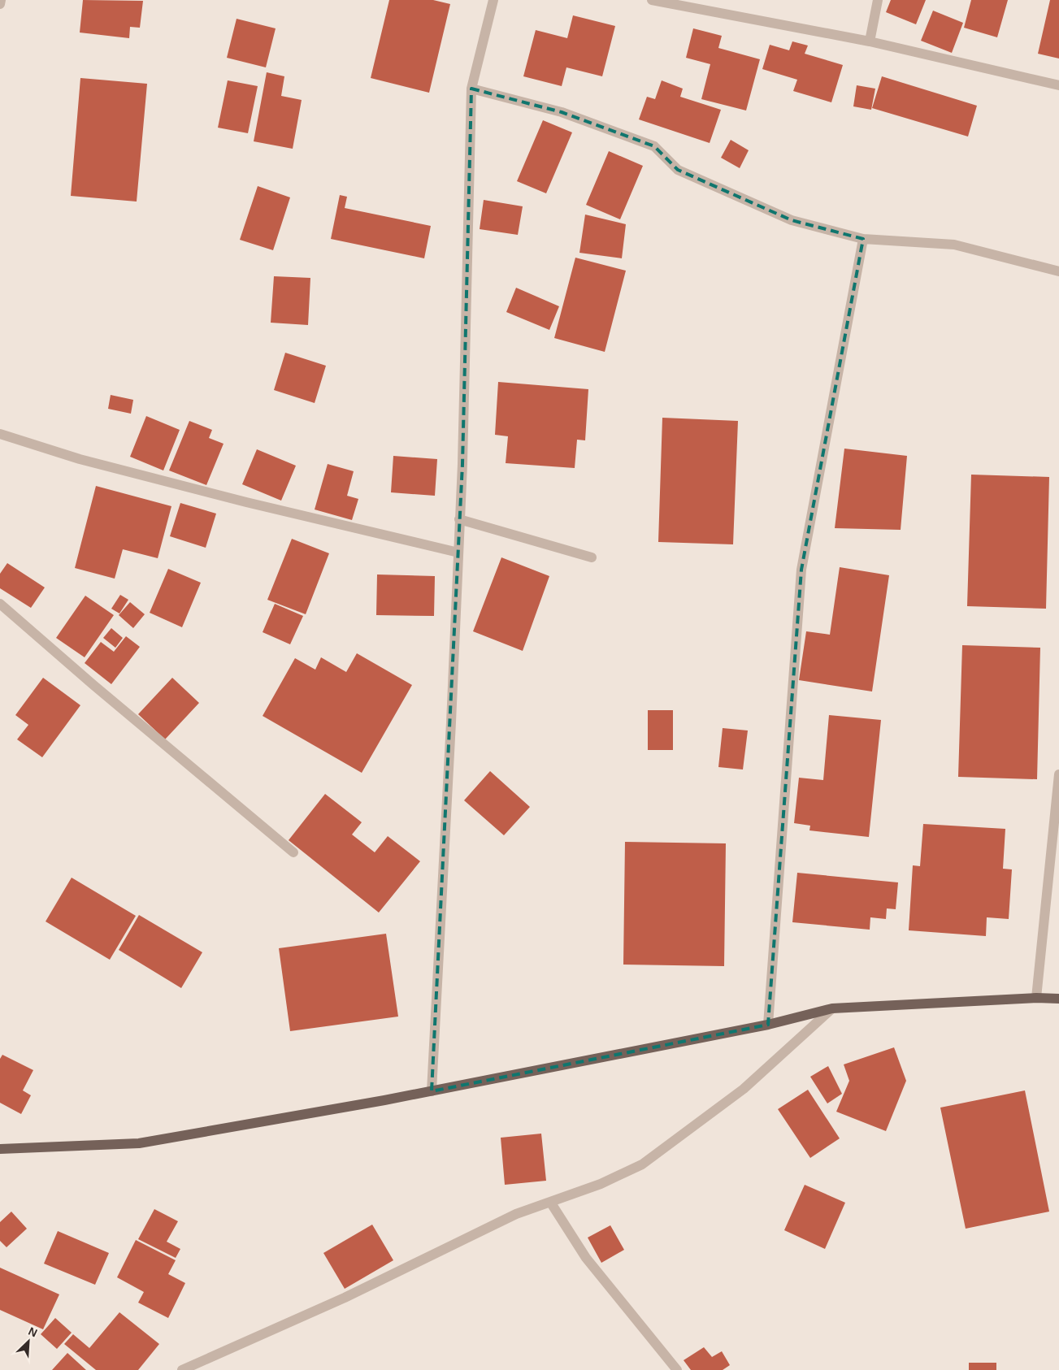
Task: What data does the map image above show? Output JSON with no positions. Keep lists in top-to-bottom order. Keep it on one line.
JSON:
{"north":"top right"}
